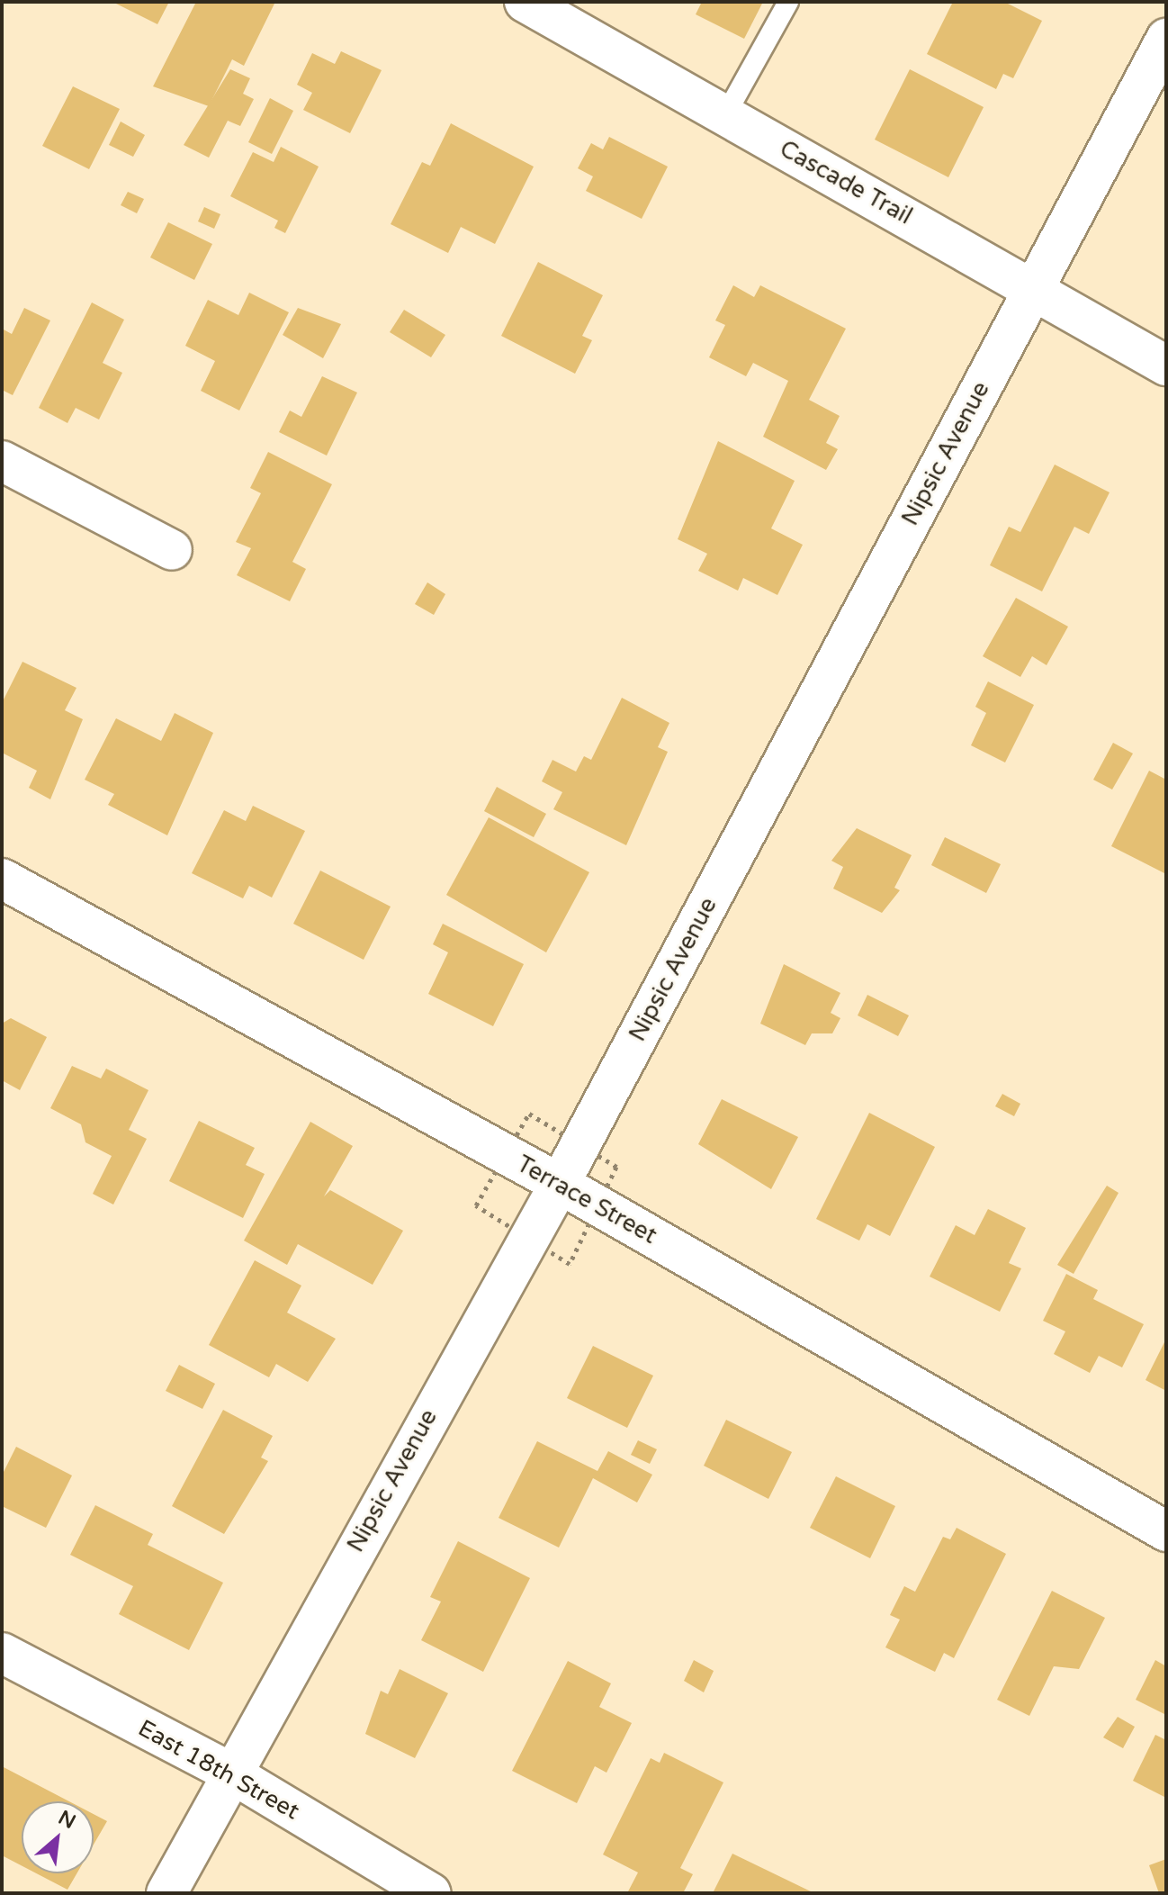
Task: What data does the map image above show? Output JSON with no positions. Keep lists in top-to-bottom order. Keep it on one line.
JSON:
{"streets":{"street":["Cascade Trail","Nipsic Avenue","Terrace Street","East 18th Street"]},"crossings":[["Cascade Trail","Nipsic Avenue"],["Nipsic Avenue","Terrace Street"],["Nipsic Avenue","East 18th Street"]],"north":"top right"}
